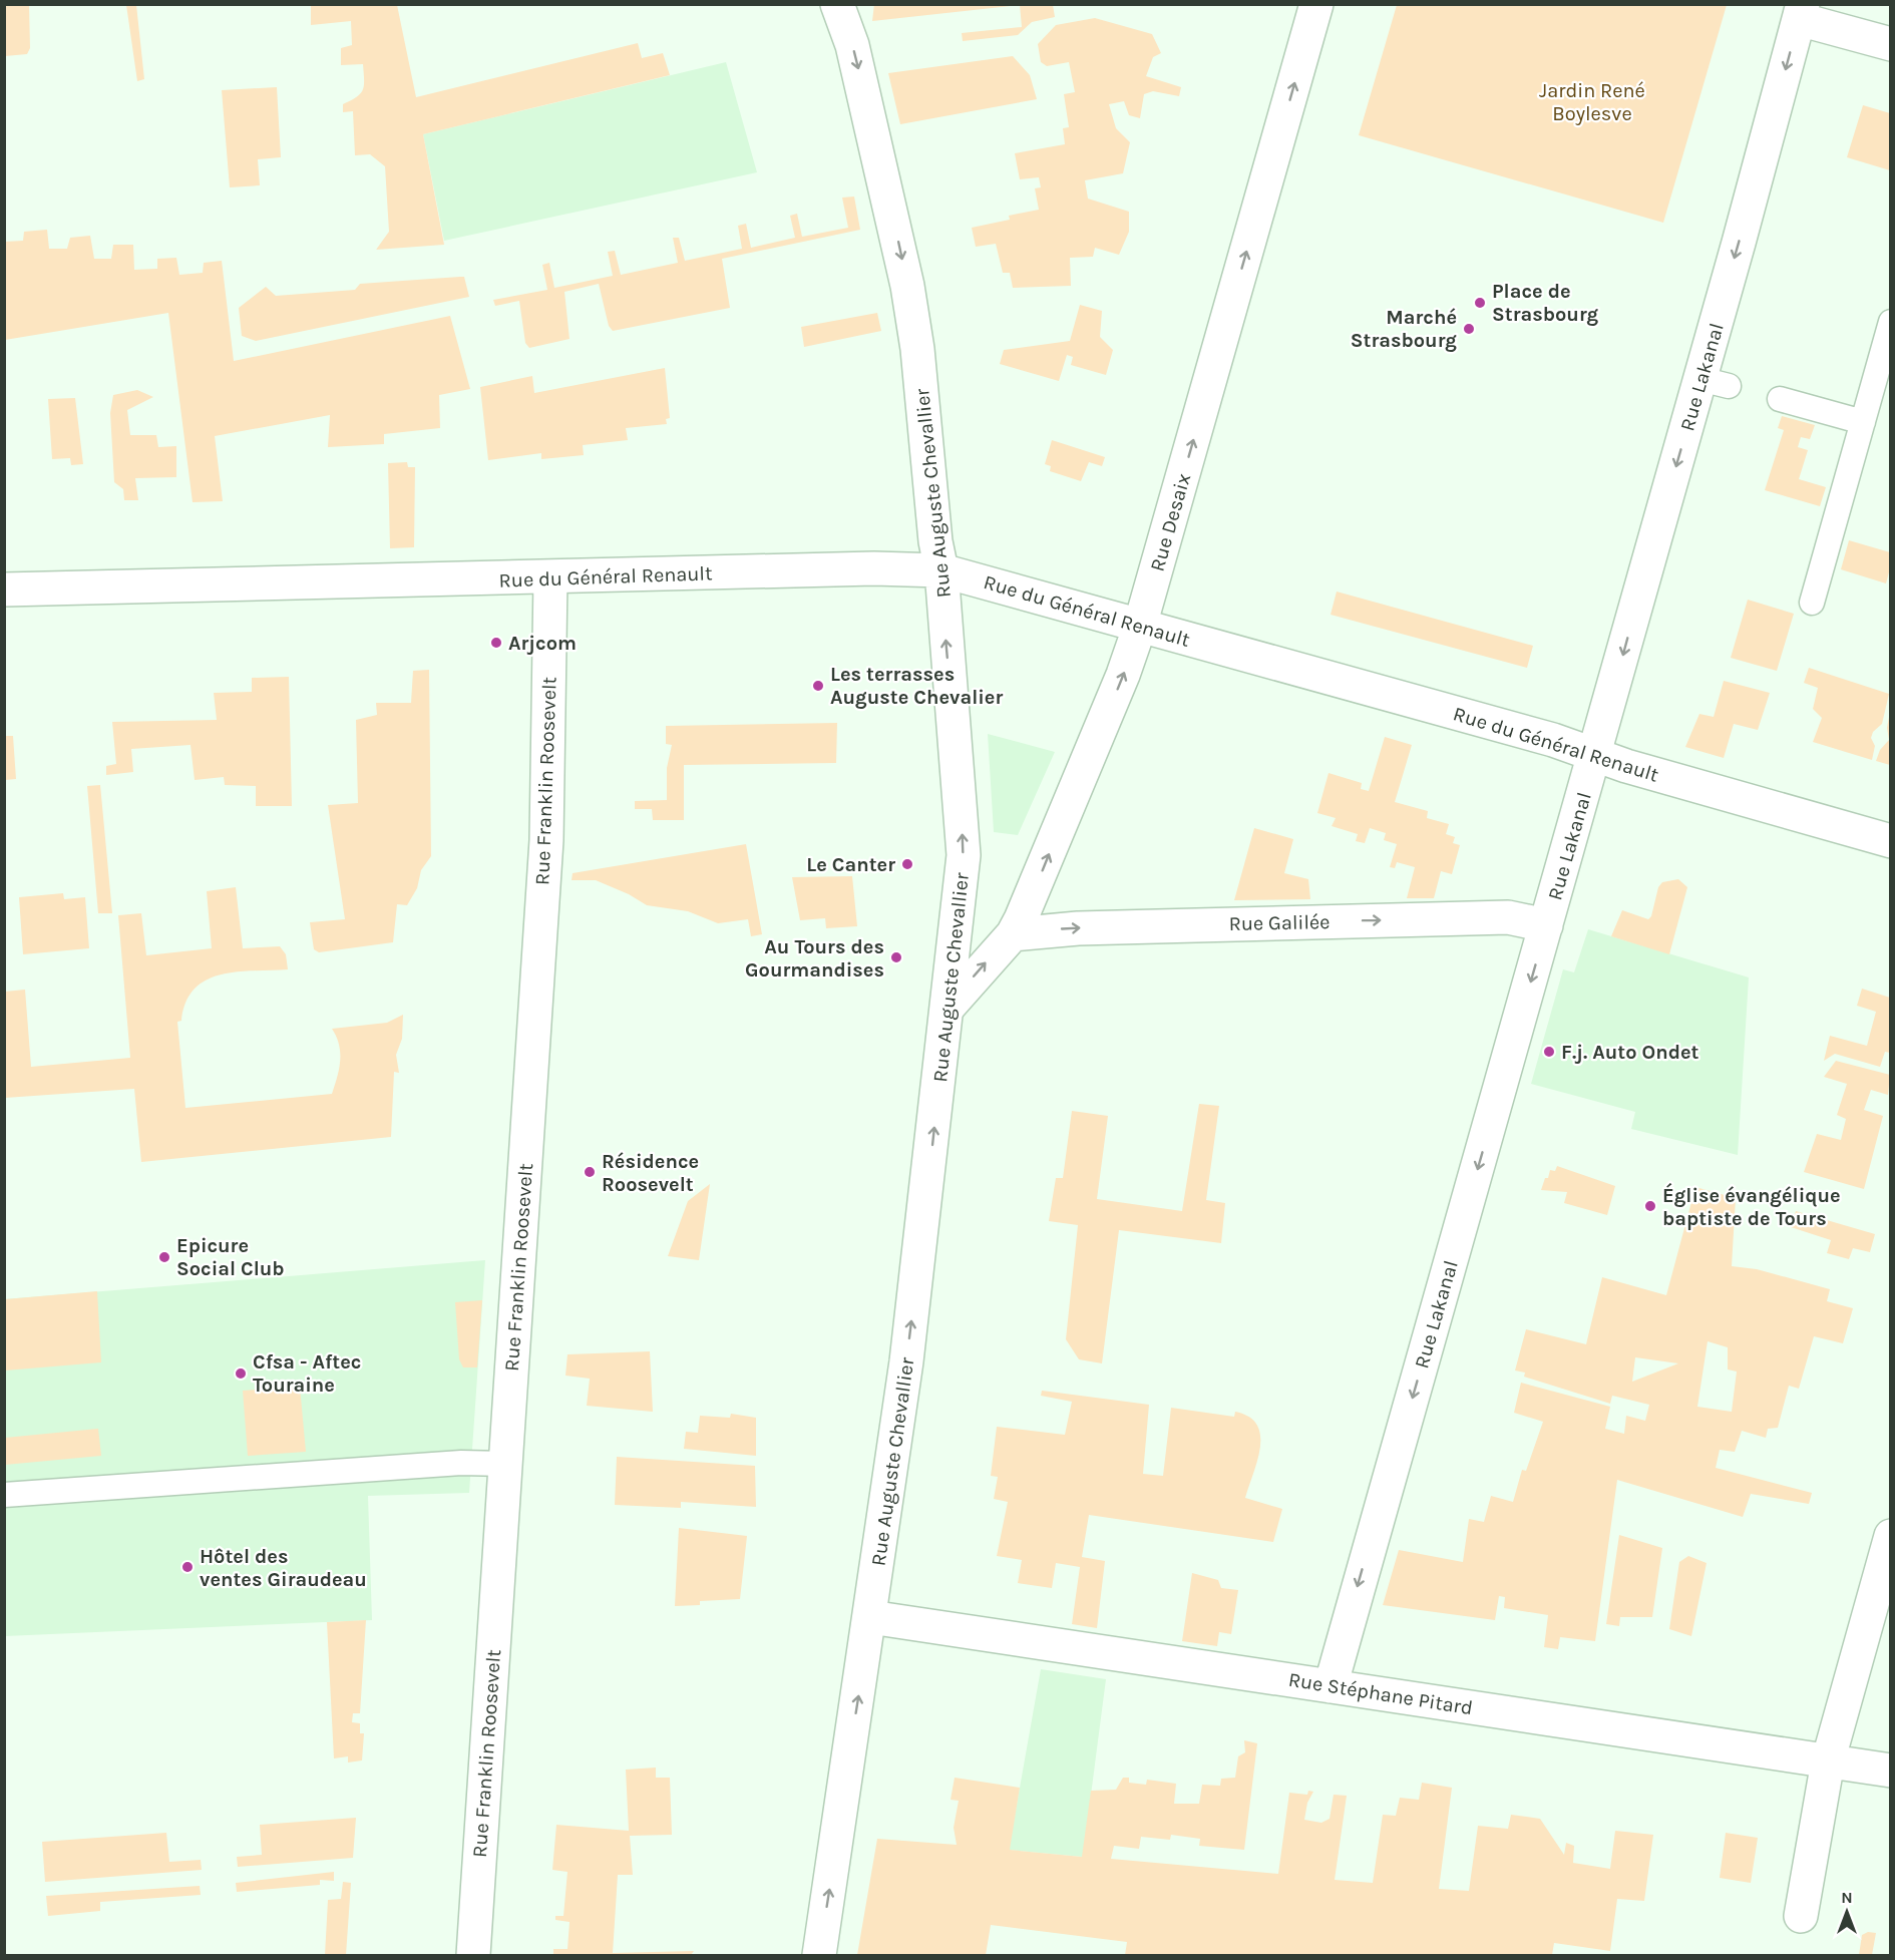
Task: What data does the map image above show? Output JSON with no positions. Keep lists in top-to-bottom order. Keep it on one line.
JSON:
{"streets":{"street":["Rue Lakanal","Rue Auguste Chevallier","Rue Desaix","Rue du Général Renault","Rue Franklin Roosevelt","Rue Galilée","Rue Stéphane Pitard"]},"crossings":[["Rue Lakanal","Rue du Général Renault"],["Rue Lakanal","Rue Galilée"],["Rue Lakanal","Rue Stéphane Pitard"],["Rue Auguste Chevallier","Rue Desaix"],["Rue Auguste Chevallier","Rue du Général Renault"],["Rue Auguste Chevallier","Rue Stéphane Pitard"],["Rue Desaix","Rue du Général Renault"],["Rue Desaix","Rue Galilée"],["Rue du Général Renault","Rue Franklin Roosevelt"]],"one_way":["Rue Lakanal","Rue Desaix","Rue Galilée"],"parks":["Jardin René Boylesve"],"places":["Place de Strasbourg","Marché Strasbourg","Arjcom","Les terrasses Auguste Chevalier","Le Canter","Au Tours des Gourmandises","F.j. Auto Ondet","Résidence Roosevelt","Église évangélique baptiste de Tours","Epicure Social Club","Cfsa - Aftec Touraine","Hôtel des ventes Giraudeau"],"north":"top"}
